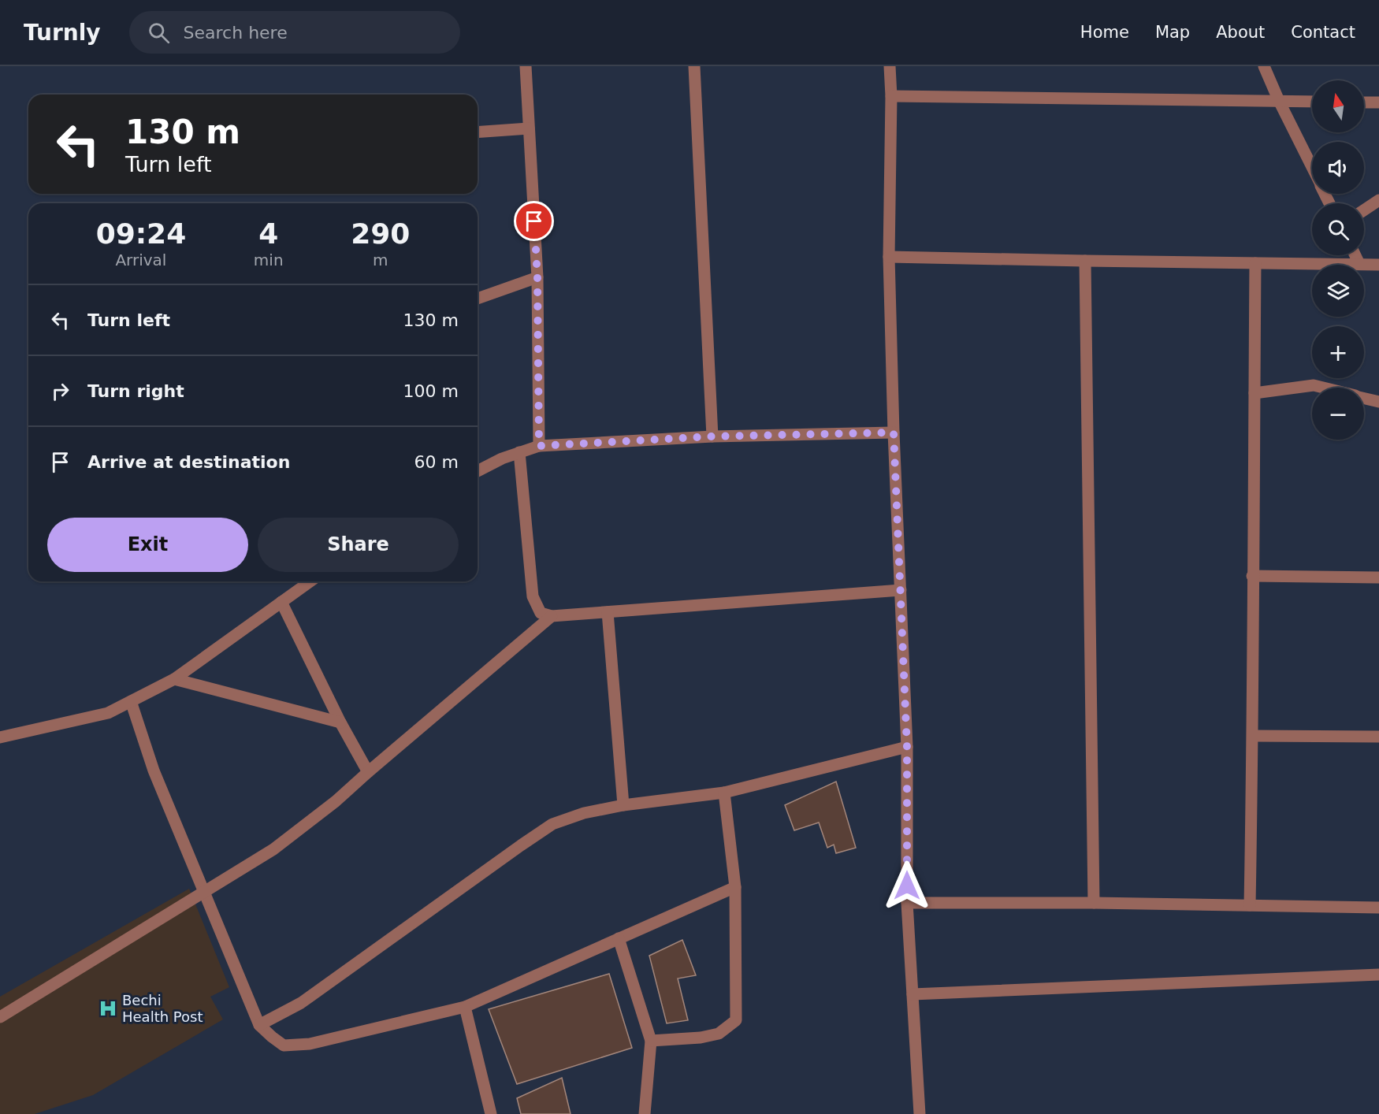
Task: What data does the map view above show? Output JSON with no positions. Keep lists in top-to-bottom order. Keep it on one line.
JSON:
{"places":{"hospital":["Bechi Health Post"]},"north":"top","page":{"header":"Turnly","search":"Search here","nav":["Home","Map","About","Contact"],"map_buttons":["+","−"],"turn":["130 m","Turn left"],"eta":["09:24","Arrival","4","min","290","m"],"list":[{"name":"Turn left","value":"130 m"},{"name":"Turn right","value":"100 m"},{"name":"Arrive at destination","value":"60 m"}],"buttons":["Exit","Share"]}}
